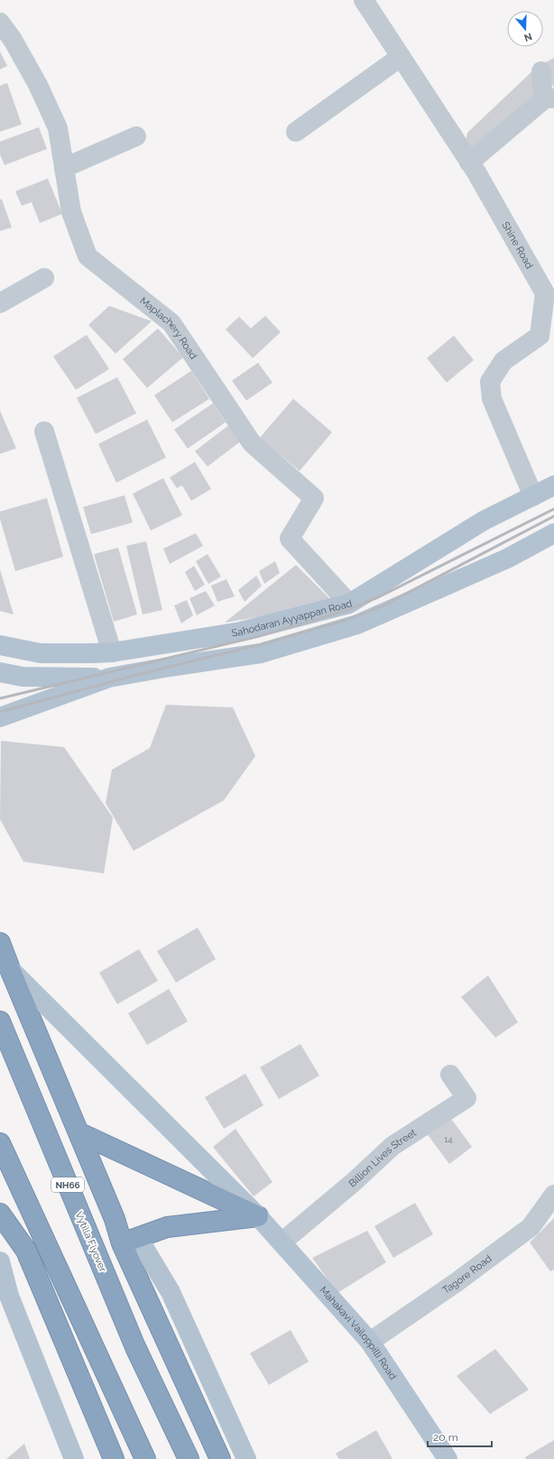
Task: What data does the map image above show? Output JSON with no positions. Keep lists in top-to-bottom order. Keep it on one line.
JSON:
{"streets":{"highway":["NH66","Vytilla Flyover"],"main road":["Sahodaran Ayyappan Road","Mahakavi Vailoppilli Road"],"street":["Shine Road","Maplachery Road","Billion Lives Street","Tagore Road"]},"crossings":[["Shine Road","Sahodaran Ayyappan Road"],["Maplachery Road","Sahodaran Ayyappan Road"],["Billion Lives Street","Mahakavi Vailoppilli Road"],["Tagore Road","Mahakavi Vailoppilli Road"]],"house_numbers":["14"],"scale_bar":"20 m","north":"bottom"}
